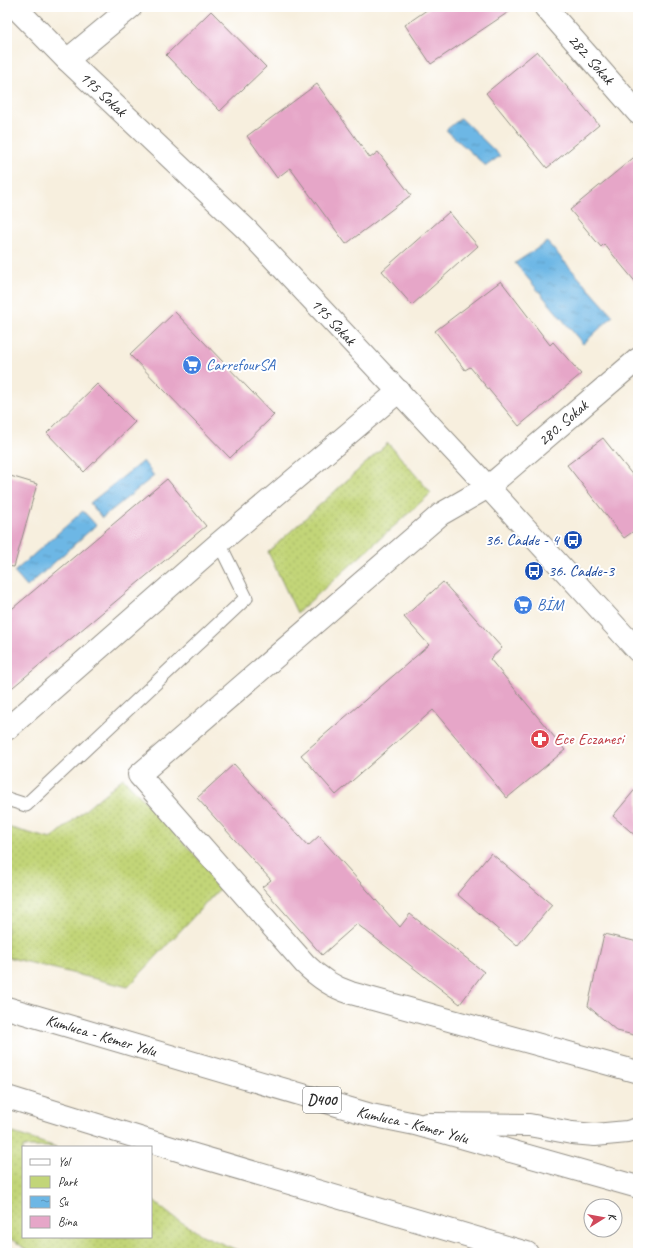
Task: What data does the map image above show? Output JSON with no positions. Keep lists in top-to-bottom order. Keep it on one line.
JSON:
{"streets":{"main road":["282. Sokak","195 Sokak","280. Sokak","Kumluca - Kemer Yolu","D400"]},"crossings":[["195 Sokak","280. Sokak"]],"places":{"supermarket":["CarrefourSA","BİM"],"bus stop":["36. Cadde - 4","36. Cadde-3"],"pharmacy":["Ece Eczanesi"]},"legend":["Yol","Park","Su","Bina"],"north":"right"}
